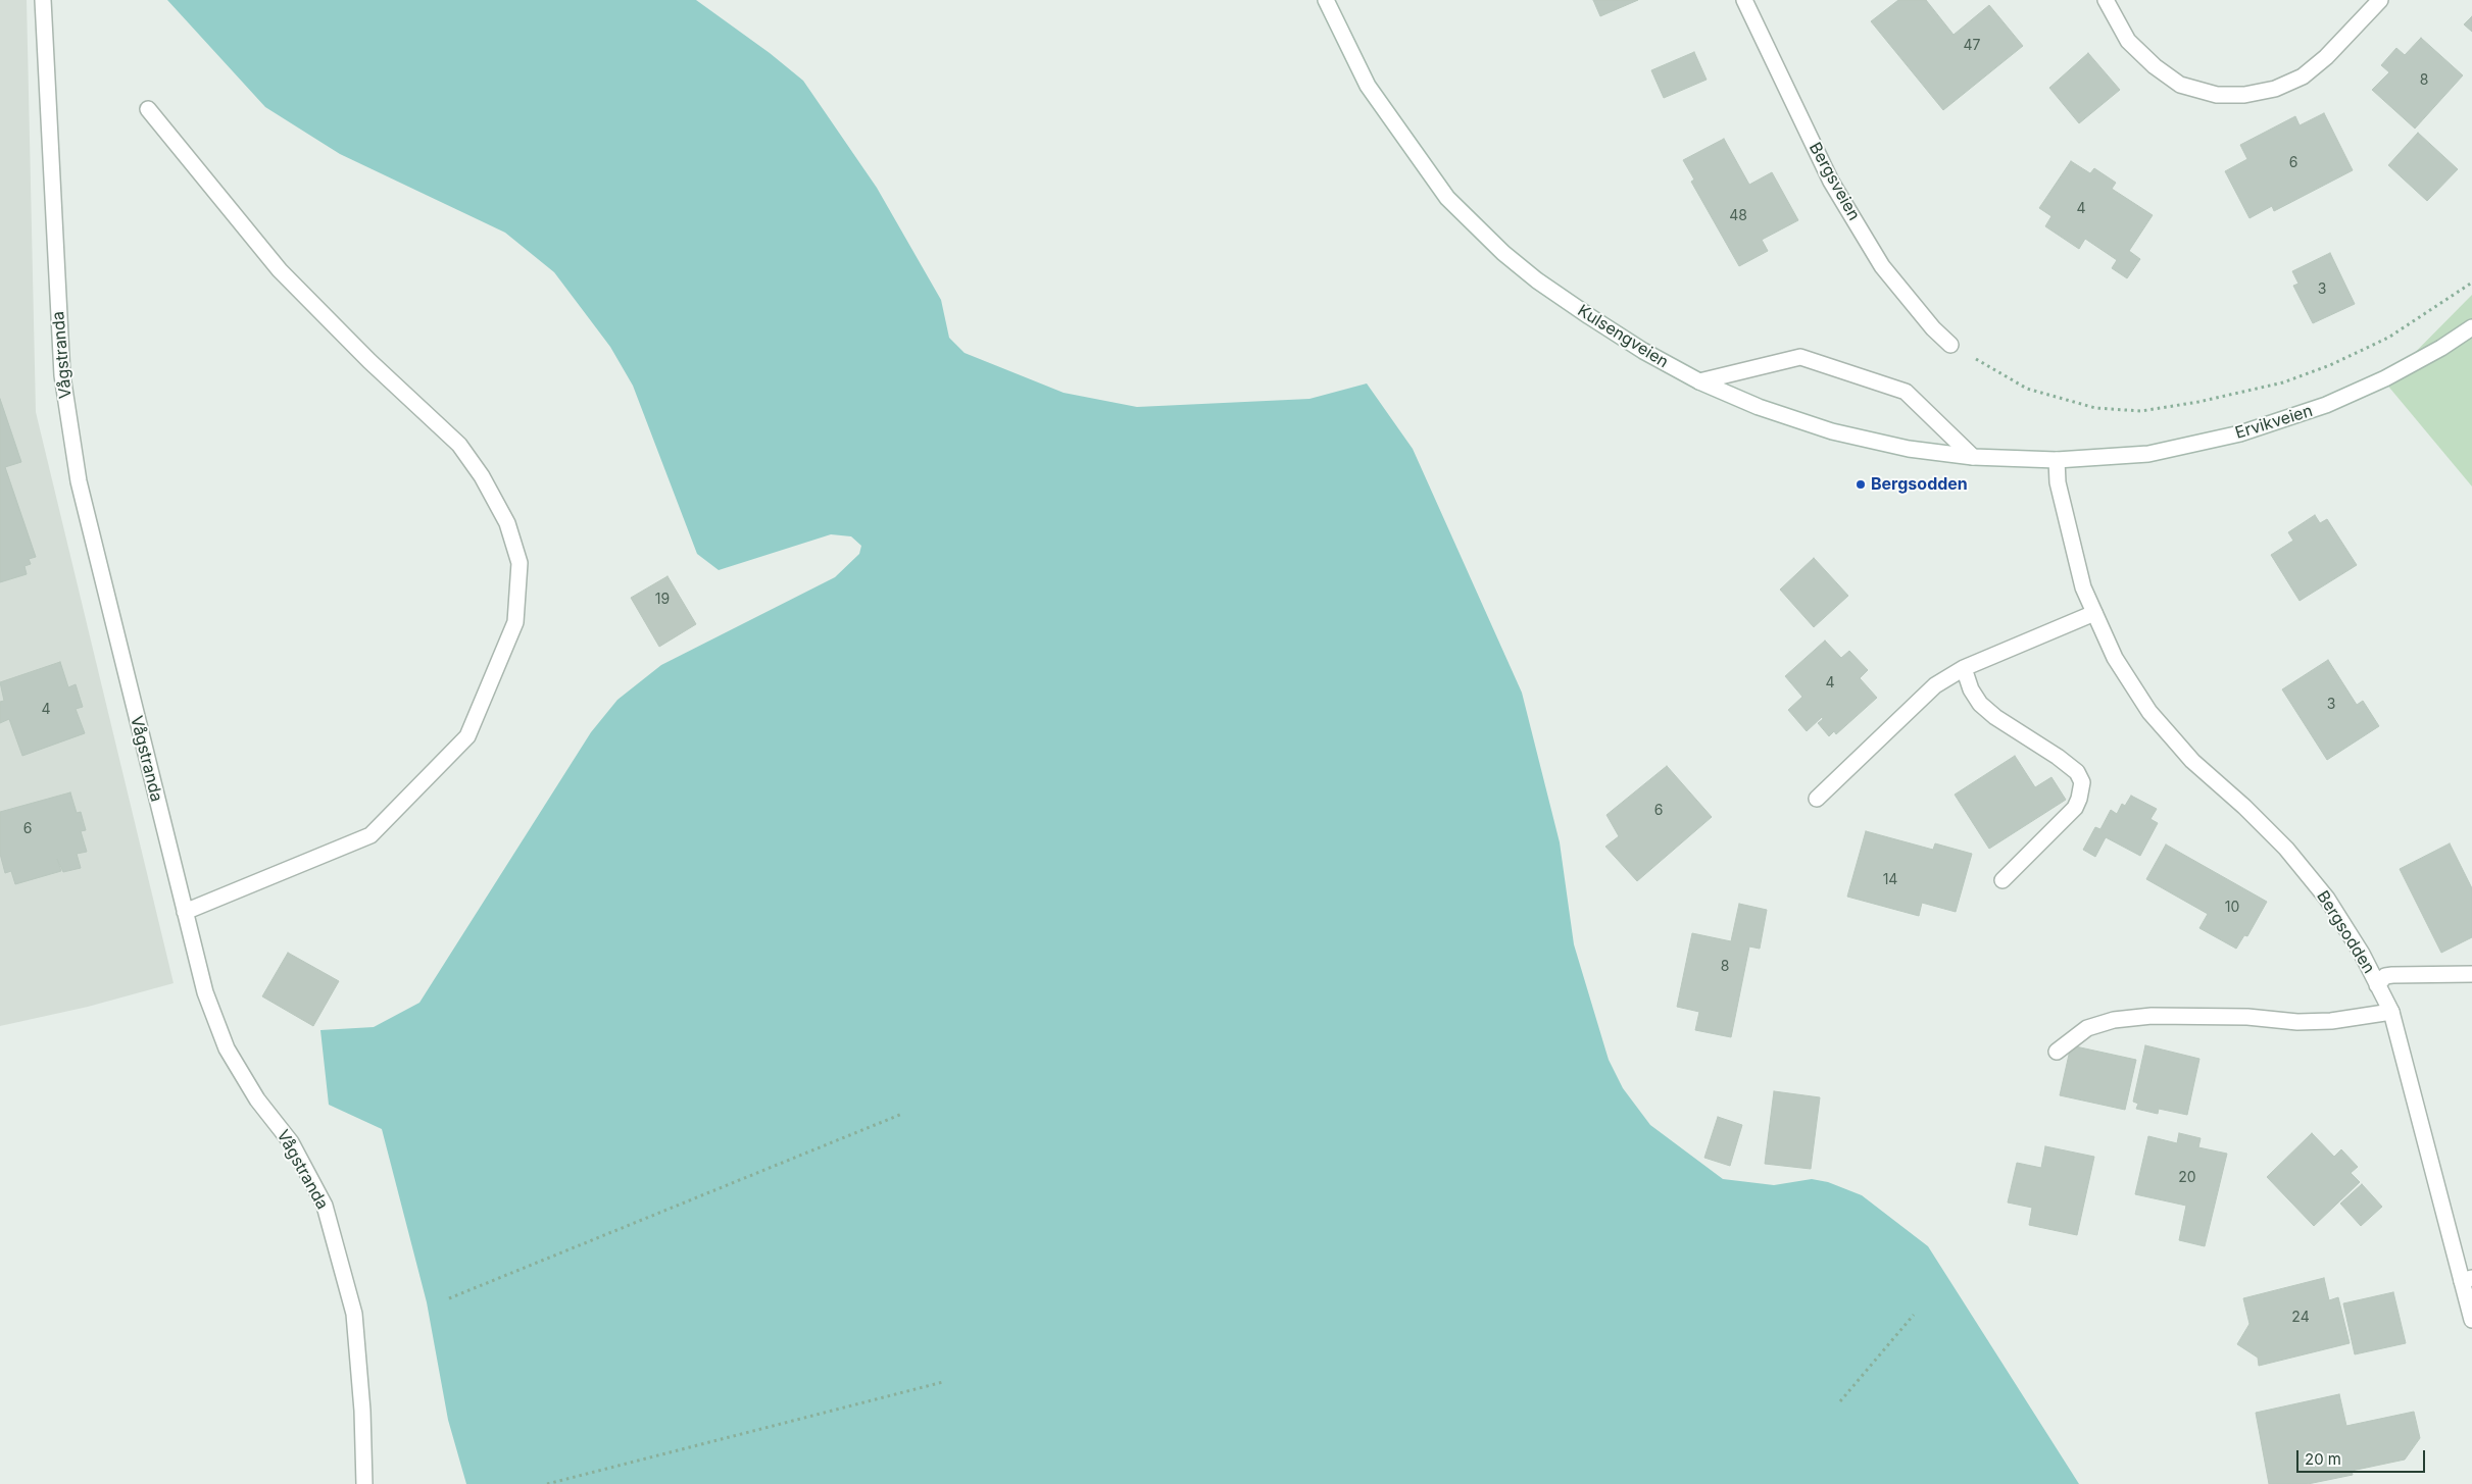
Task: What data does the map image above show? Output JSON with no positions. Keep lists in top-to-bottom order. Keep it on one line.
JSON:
{"streets":{"street":["Bergsveien","Kulsengveien","Vågstranda","Ervikveien","Bergsodden"]},"crossings":[["Kulsengveien","Ervikveien"],["Kulsengveien","Bergsodden"],["Ervikveien","Bergsodden"]],"places":["Bergsodden"],"house_numbers":["47","8","6","4","48","3","19","4","3","4","6","6","14","10","8","20","24"],"scale_bar":"20 m"}
